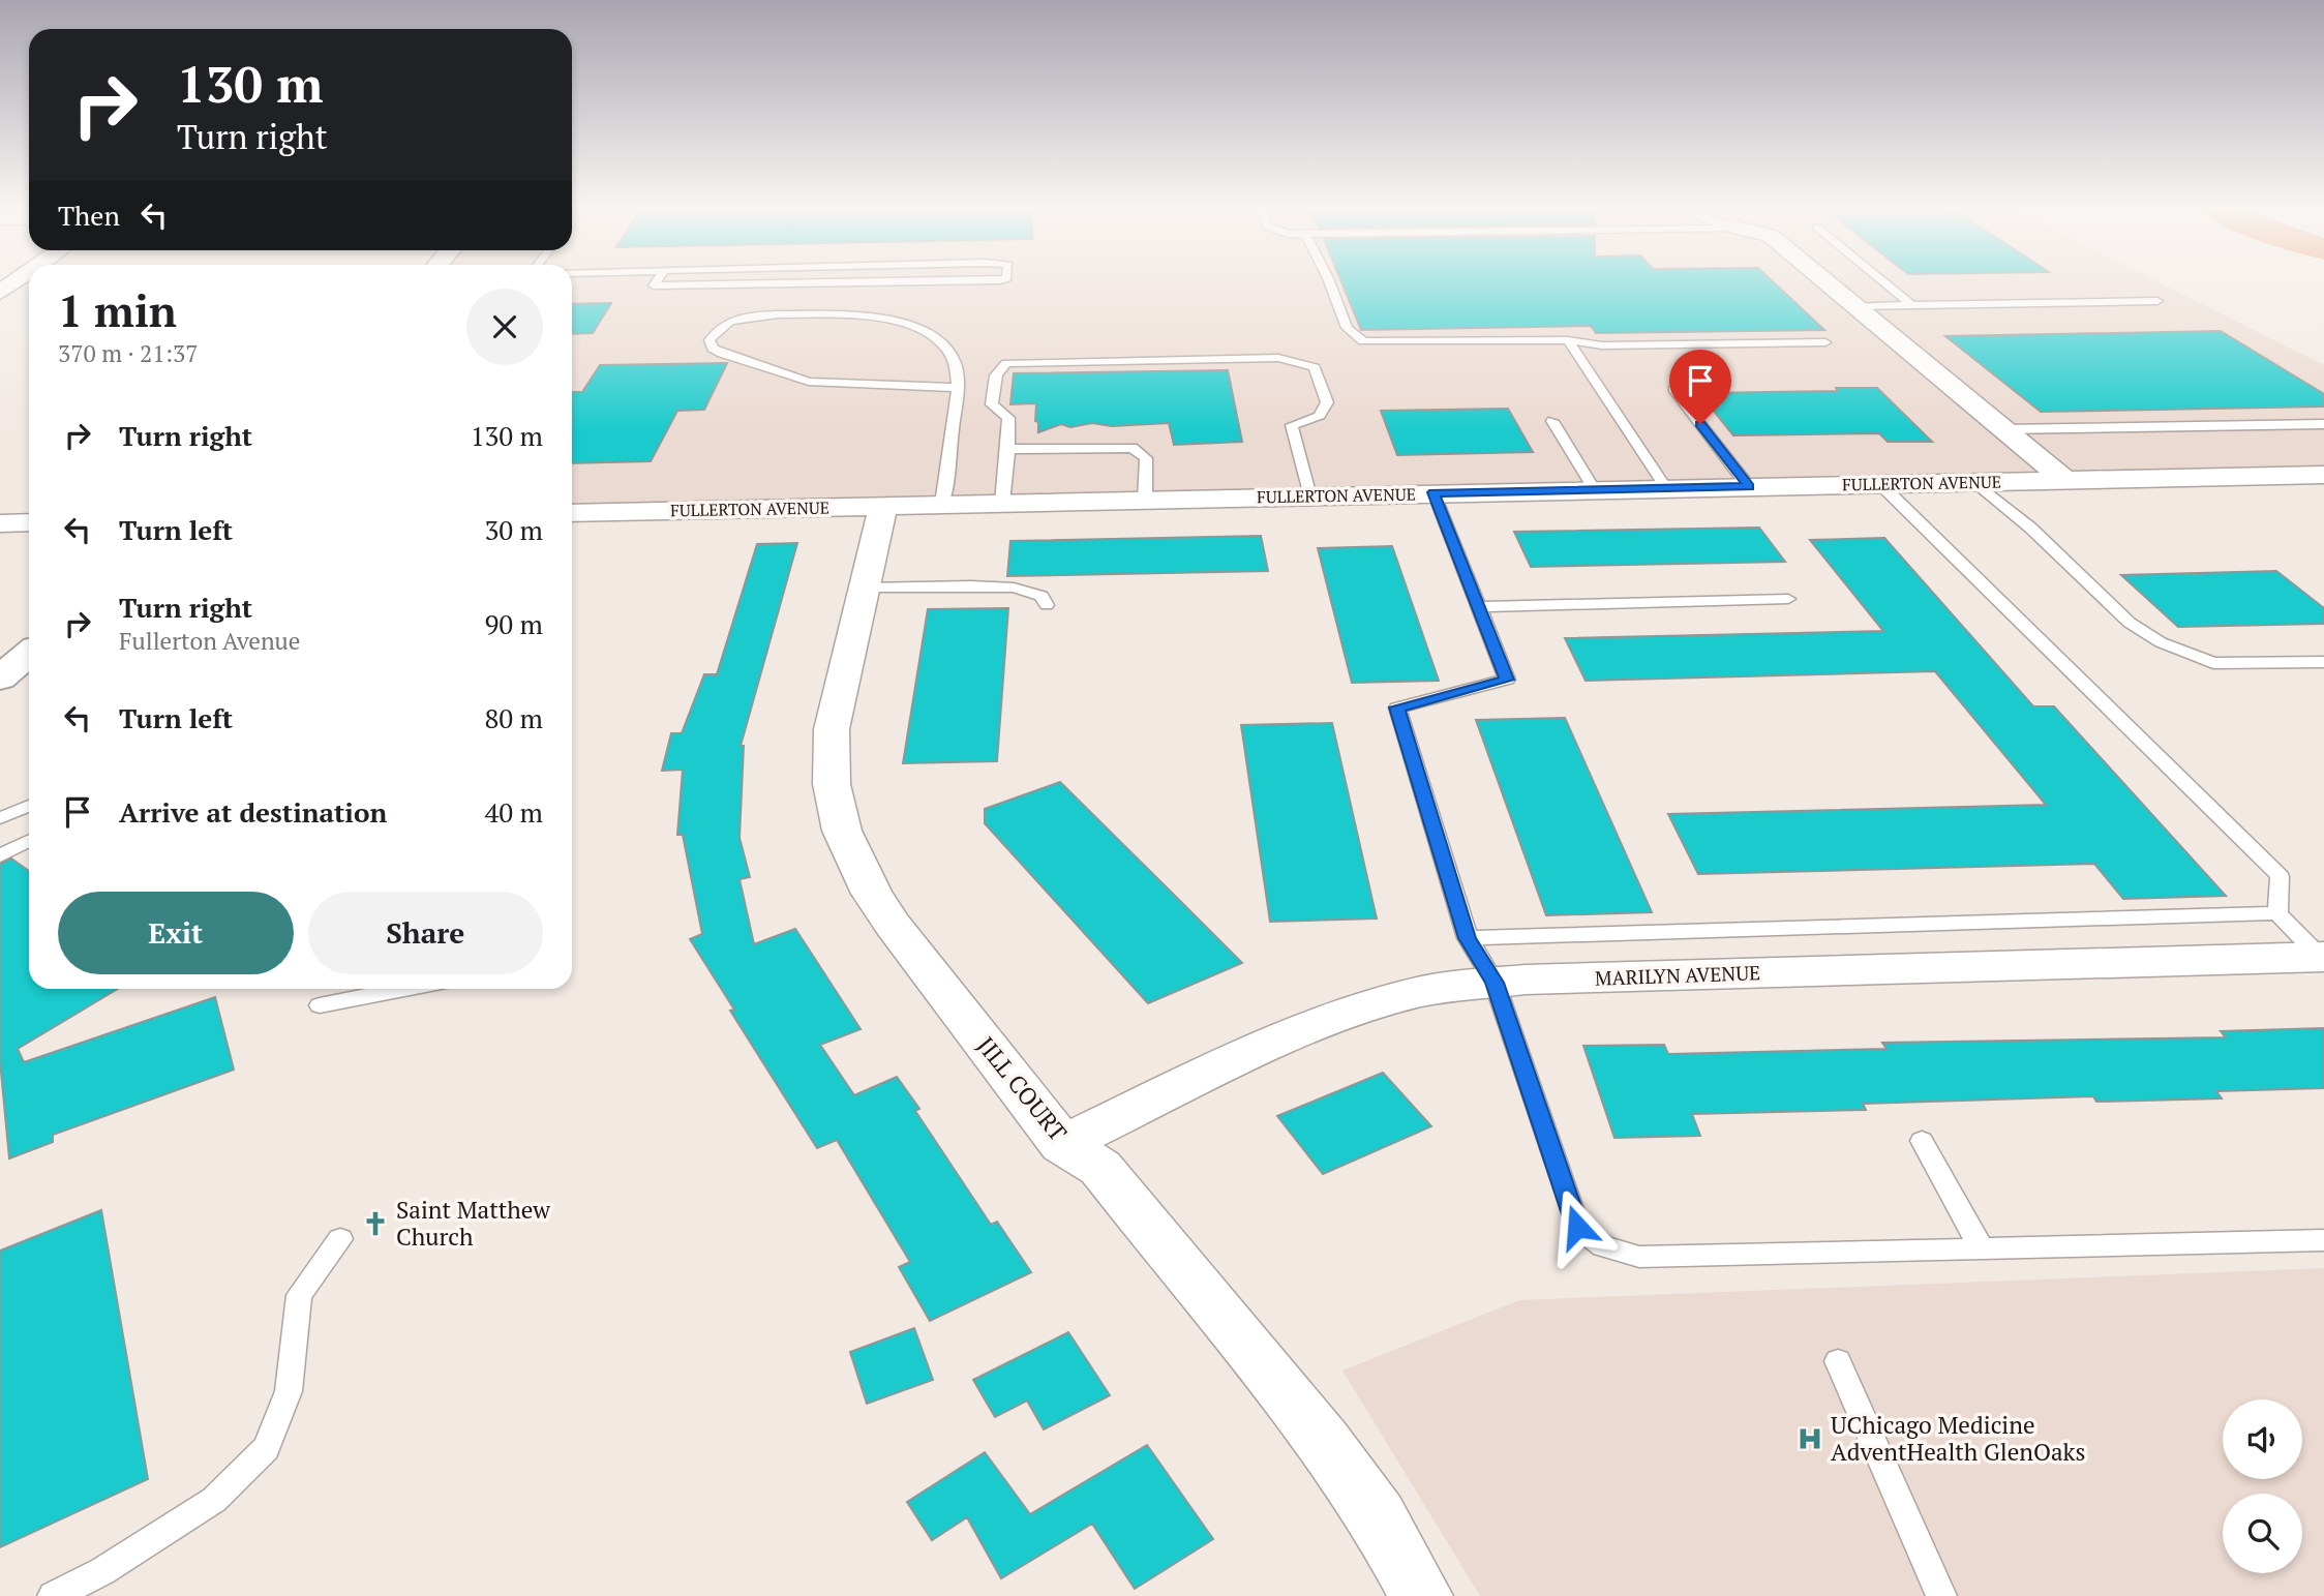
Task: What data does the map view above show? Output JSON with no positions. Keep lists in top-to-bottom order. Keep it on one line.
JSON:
{"streets":{"street":["FULLERTON AVENUE","MARILYN AVENUE","JILL COURT"]},"crossings":[["FULLERTON AVENUE","JILL COURT"],["MARILYN AVENUE","JILL COURT"]],"places":{"church":["Saint Matthew Church"],"hospital":["UChicago Medicine AdventHealth GlenOaks"]},"page":{"turn":["130 m","Turn right"],"then":"Then","heading":["1 min","370 m · 21:37"],"list":[{"name":"Turn right","value":"130 m"},{"name":"Turn left","value":"30 m"},{"name":"Turn right","note":"Fullerton Avenue","value":"90 m"},{"name":"Turn left","value":"80 m"},{"name":"Arrive at destination","value":"40 m"}],"buttons":["Exit","Share"]}}
